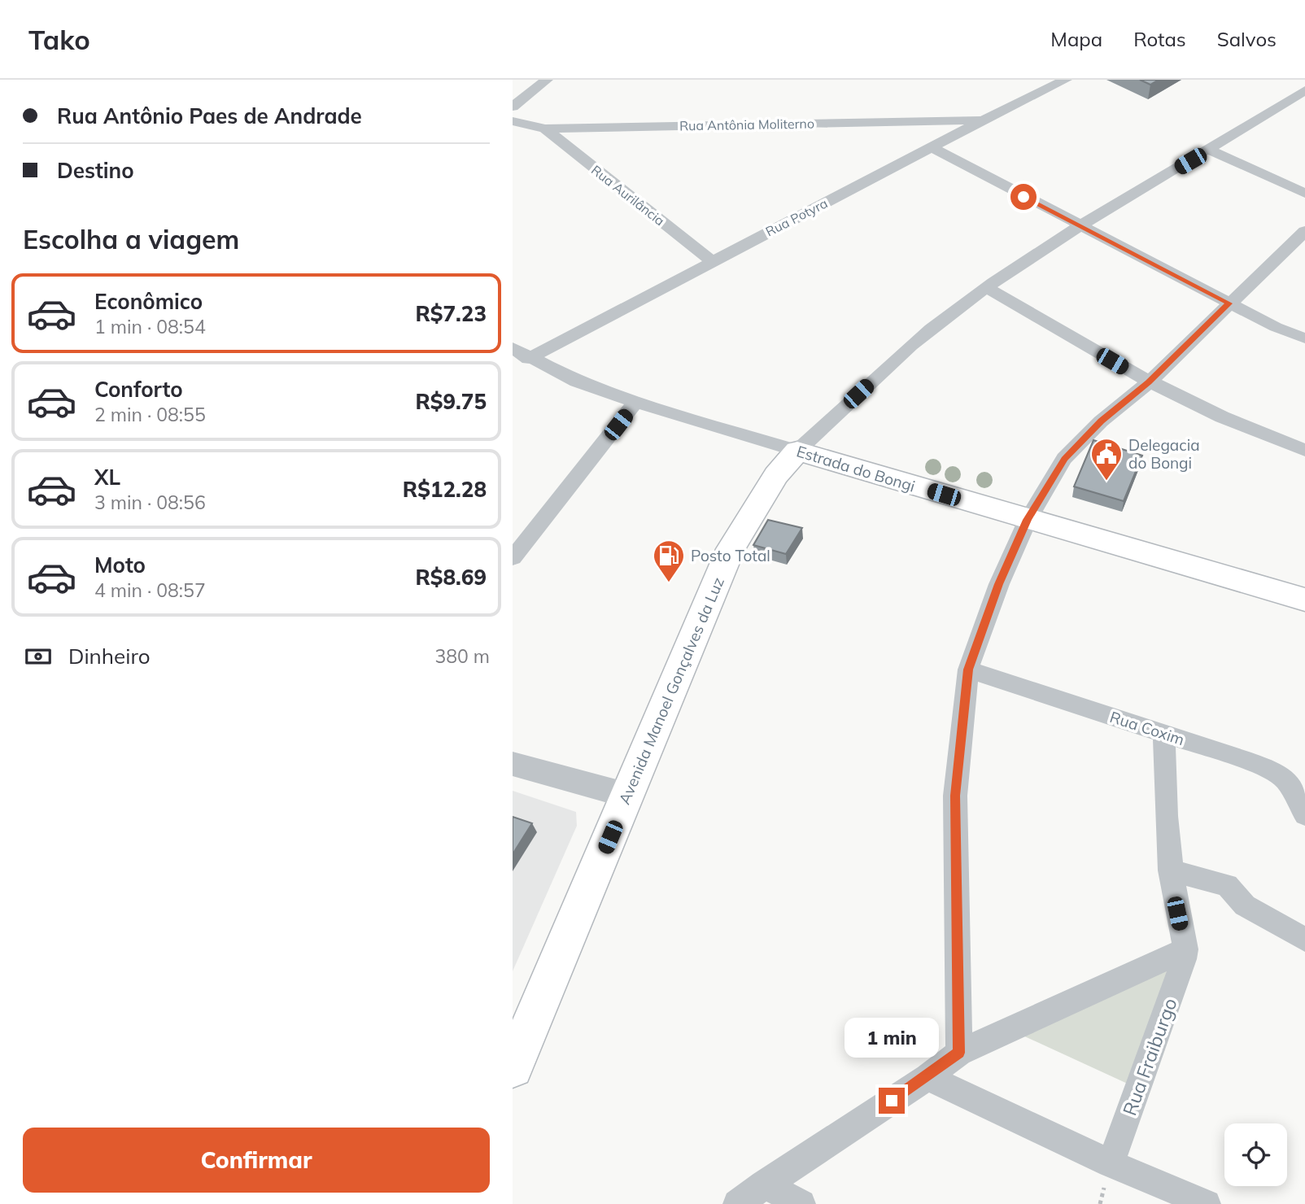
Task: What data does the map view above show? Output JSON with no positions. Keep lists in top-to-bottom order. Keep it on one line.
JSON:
{"streets":{"main road":["Estrada do Bongi","Avenida Manoel Gonçalves da Luz"],"street":["Rua Antônia Moliterno","Rua Aurilância","Rua Potyra","Rua Coxim","Rua Fraiburgo"]},"crossings":[["Rua Antônia Moliterno","Rua Aurilância"],["Rua Antônia Moliterno","Rua Potyra"],["Rua Aurilância","Rua Potyra"],["Rua Potyra","Estrada do Bongi"],["Estrada do Bongi","Avenida Manoel Gonçalves da Luz"]],"places":{"public building":["Delegacia do Bongi"],"fuel station":["Posto Total"]},"page":{"header":"Tako","nav":["Mapa","Rotas","Salvos"],"banner":["Rua Antônio Paes de Andrade","Destino"],"heading":"Escolha a viagem","list":[{"name":"Econômico","note":"1 min · 08:54","value":"R$7.23"},{"name":"Conforto","note":"2 min · 08:55","value":"R$9.75"},{"name":"XL","note":"3 min · 08:56","value":"R$12.28"},{"name":"Moto","note":"4 min · 08:57","value":"R$8.69"}],"pay":["Dinheiro","380 m"],"bubble":"1 min","buttons":"Confirmar"}}
